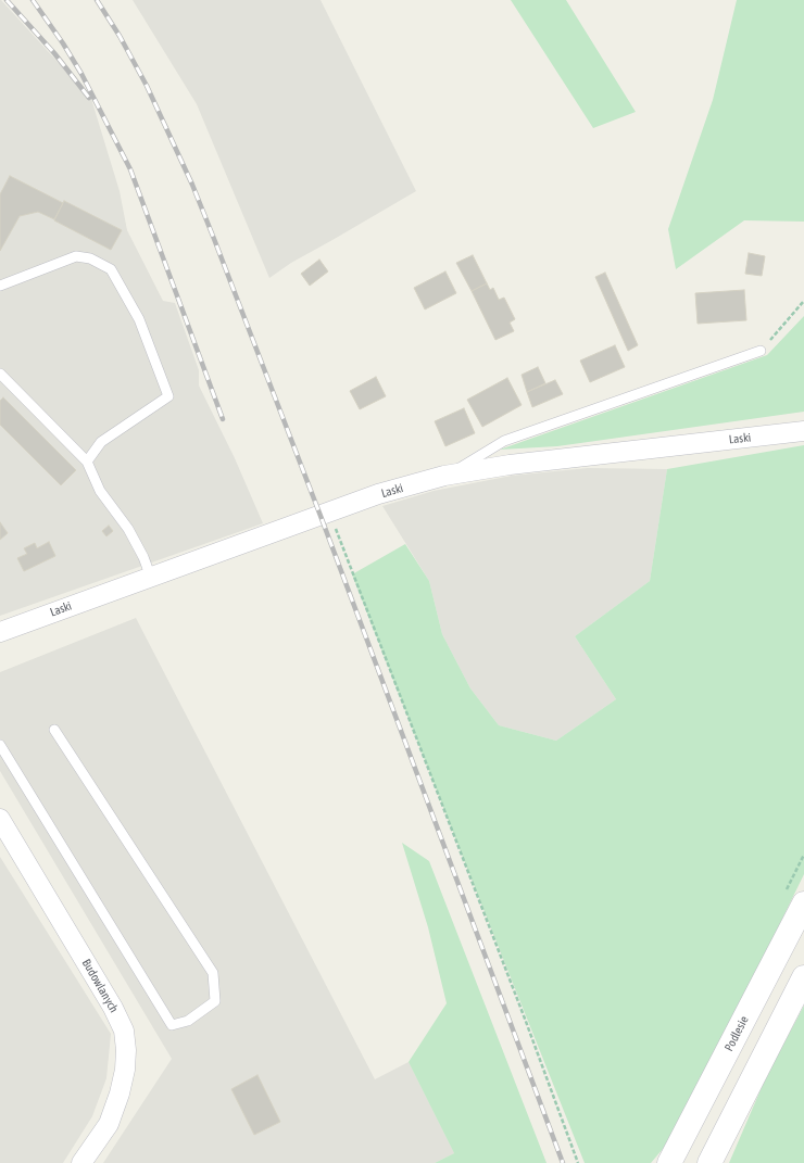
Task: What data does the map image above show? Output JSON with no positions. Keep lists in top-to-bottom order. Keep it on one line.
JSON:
{"streets":{"street":["Laski","Budowlanych","Podlesie"]}}
